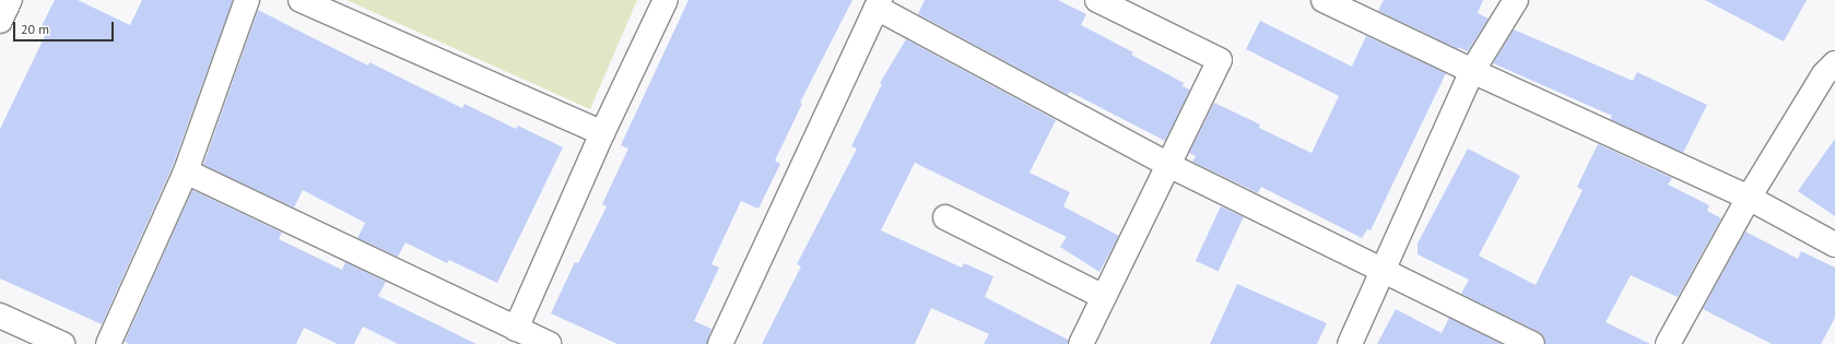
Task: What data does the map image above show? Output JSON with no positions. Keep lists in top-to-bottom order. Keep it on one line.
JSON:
{"scale_bar":"20 m"}
